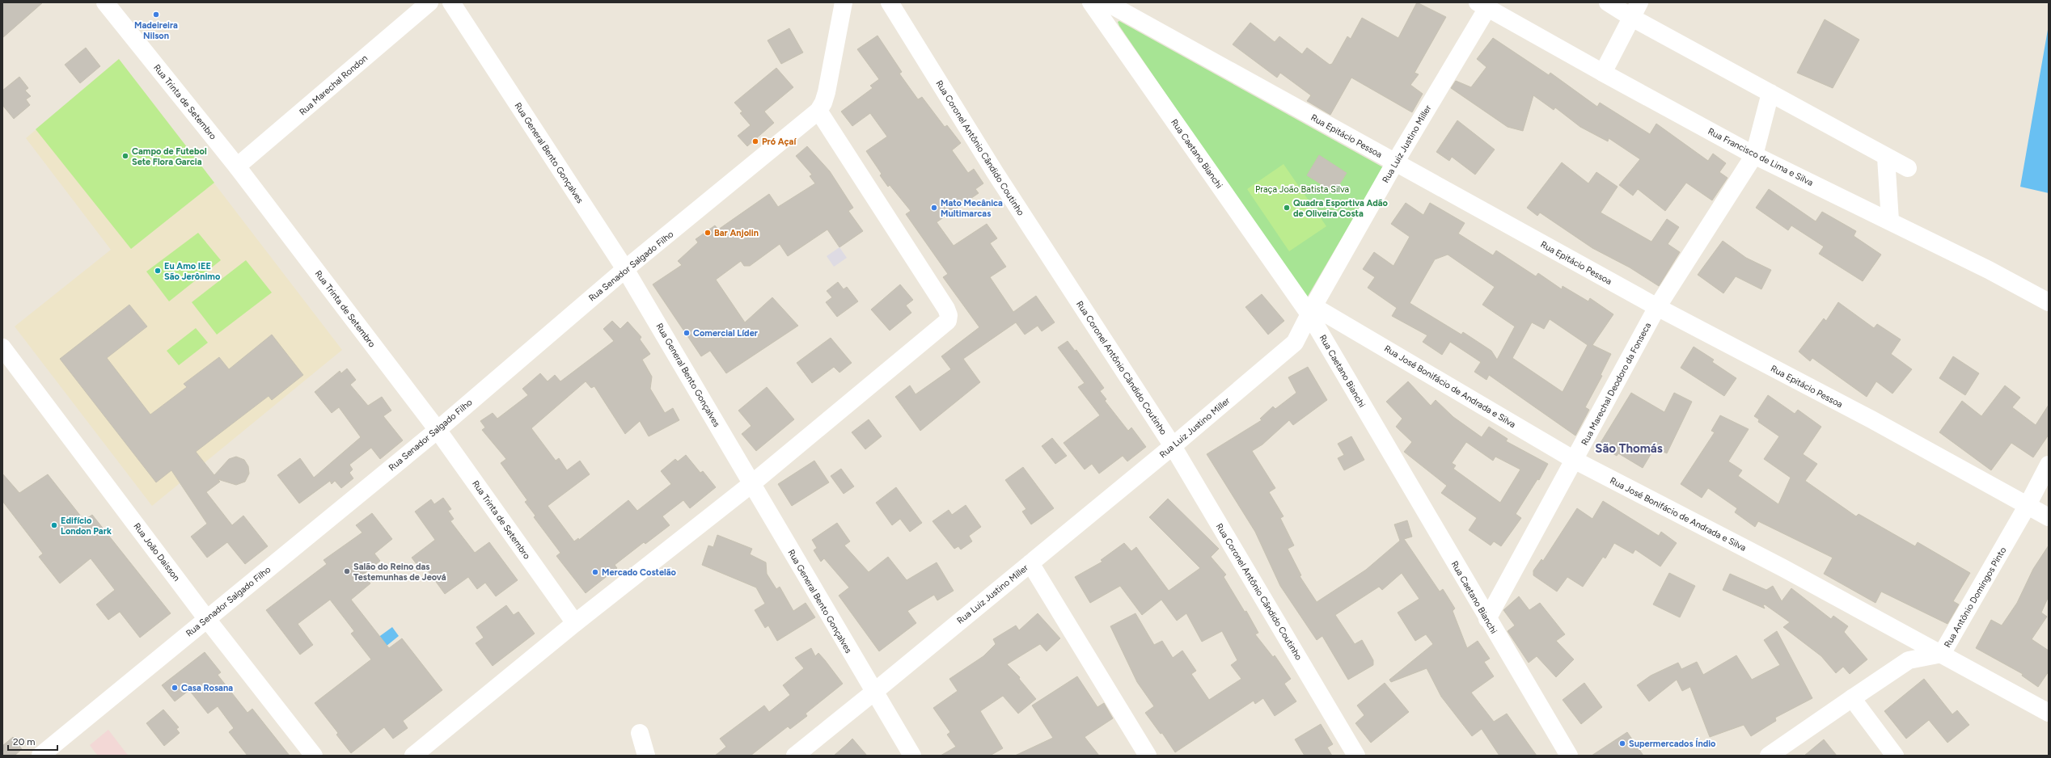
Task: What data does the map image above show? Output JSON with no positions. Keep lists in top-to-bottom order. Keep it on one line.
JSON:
{"streets":{"street":["Rua Marechal Rondon","Rua Trinta de Setembro","Rua Epitácio Pessoa","Rua Luiz Justino Miller","Rua Coronel Antônio Cândido Coutinho","Rua General Bento Gonçalves","Rua Caetano Bianchi","Rua Francisco de Lima e Silva","Rua Senador Salgado Filho","Rua Marechal Deodoro da Fonseca","Rua José Bonifácio de Andrada e Silva","Rua João Daisson","Rua Antônio Domingos Pinto"]},"crossings":[["Rua Marechal Rondon","Rua Trinta de Setembro"],["Rua Trinta de Setembro","Rua Senador Salgado Filho"],["Rua Epitácio Pessoa","Rua Luiz Justino Miller"],["Rua Epitácio Pessoa","Rua Marechal Deodoro da Fonseca"],["Rua Epitácio Pessoa","Rua Antônio Domingos Pinto"],["Rua Luiz Justino Miller","Rua Coronel Antônio Cândido Coutinho"],["Rua Luiz Justino Miller","Rua General Bento Gonçalves"],["Rua Luiz Justino Miller","Rua Caetano Bianchi"],["Rua Luiz Justino Miller","Rua Francisco de Lima e Silva"],["Rua Luiz Justino Miller","Rua José Bonifácio de Andrada e Silva"],["Rua General Bento Gonçalves","Rua Senador Salgado Filho"],["Rua Caetano Bianchi","Rua Marechal Deodoro da Fonseca"],["Rua Caetano Bianchi","Rua José Bonifácio de Andrada e Silva"],["Rua Francisco de Lima e Silva","Rua Marechal Deodoro da Fonseca"],["Rua Senador Salgado Filho","Rua João Daisson"],["Rua Marechal Deodoro da Fonseca","Rua José Bonifácio de Andrada e Silva"],["Rua José Bonifácio de Andrada e Silva","Rua Antônio Domingos Pinto"]],"districts":["São Thomás"],"parks":["Praça João Batista Silva"],"places":["Madeireira Nilson","Pró Açaí","Campo de Futebol Sete Flora Garcia","Mato Mecânica Multimarcas","Quadra Esportiva Adão de Oliveira Costa","Bar Anjolin","Eu Amo IEE São Jerônimo","Comercial Líder","Edifício London Park","Salão do Reino das Testemunhas de Jeová","Mercado Costelão","Casa Rosana","Supermercados Índio"],"scale_bar":"20 m"}
